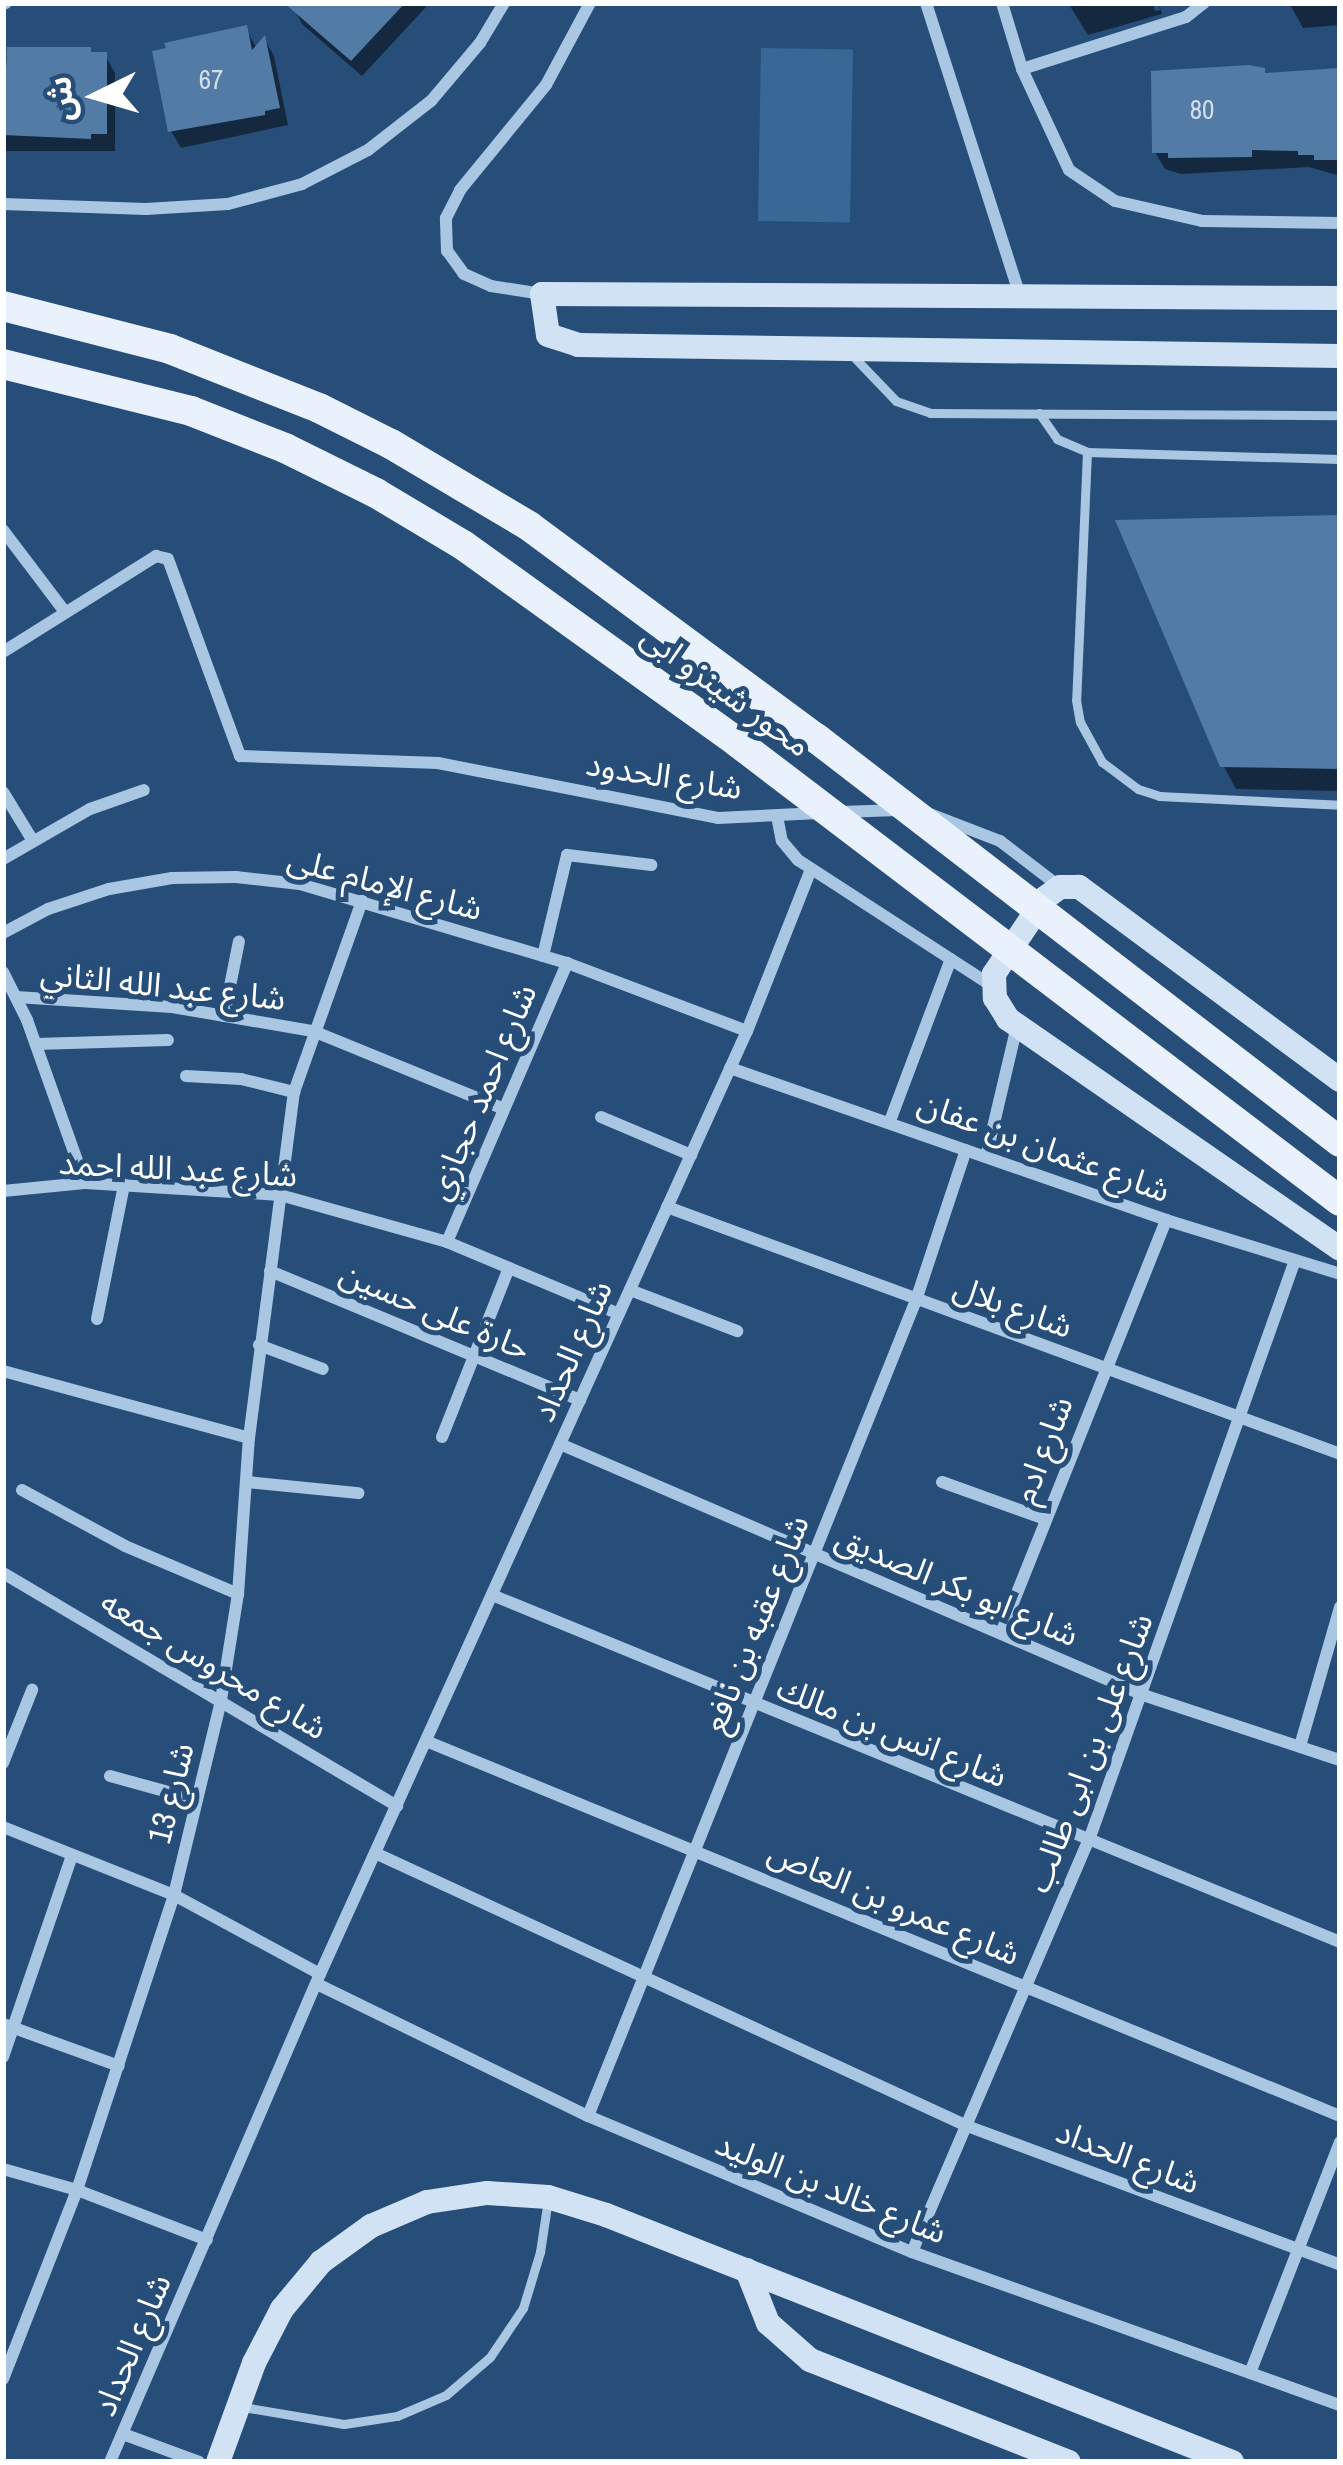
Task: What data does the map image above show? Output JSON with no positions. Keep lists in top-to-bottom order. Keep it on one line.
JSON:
{"streets":{"main road":["محور شينزو ابى"],"street":["شارع الحدود","شارع الإمام على","شارع عبد الله الثاني","شارع احمد حجازي","شارع عثمان بن عفان","شارع عبد الله احمد","شارع بلال","حارة على حسين","شارع الحداد","شارع ادم","شارع ابو بكر الصديق","شارع عقبه بن نافع","شارع محروس جمعه","شارع انس بن مالك","شارع على بن ابى طالب","شارع 13","شارع عمرو بن العاص","شارع خالد بن الوليد"]},"crossings":[["شارع الإمام على","شارع احمد حجازي"],["شارع الإمام على","شارع الحداد"],["شارع الإمام على","شارع 13"],["شارع عبد الله الثاني","شارع احمد حجازي"],["شارع عبد الله الثاني","شارع 13"],["شارع احمد حجازي","شارع عبد الله احمد"],["شارع عثمان بن عفان","شارع الحداد"],["شارع عثمان بن عفان","شارع ادم"],["شارع عثمان بن عفان","شارع عقبه بن نافع"],["شارع عثمان بن عفان","شارع على بن ابى طالب"],["شارع عبد الله احمد","شارع الحداد"],["شارع عبد الله احمد","شارع 13"],["شارع بلال","شارع الحداد"],["شارع بلال","شارع ادم"],["شارع بلال","شارع عقبه بن نافع"],["شارع بلال","شارع على بن ابى طالب"],["حارة على حسين","شارع الحداد"],["حارة على حسين","شارع 13"],["شارع الحداد","شارع ابو بكر الصديق"],["شارع الحداد","شارع عقبه بن نافع"],["شارع الحداد","شارع محروس جمعه"],["شارع الحداد","شارع انس بن مالك"],["شارع الحداد","شارع على بن ابى طالب"],["شارع الحداد","شارع عمرو بن العاص"],["شارع الحداد","شارع خالد بن الوليد"],["شارع ادم","شارع ابو بكر الصديق"],["شارع ابو بكر الصديق","شارع عقبه بن نافع"],["شارع ابو بكر الصديق","شارع على بن ابى طالب"],["شارع عقبه بن نافع","شارع انس بن مالك"],["شارع عقبه بن نافع","شارع عمرو بن العاص"],["شارع عقبه بن نافع","شارع خالد بن الوليد"],["شارع محروس جمعه","شارع 13"],["شارع انس بن مالك","شارع على بن ابى طالب"],["شارع على بن ابى طالب","شارع عمرو بن العاص"],["شارع على بن ابى طالب","شارع خالد بن الوليد"],["شارع 13","شارع خالد بن الوليد"]],"house_numbers":["67","80"],"north":"left"}
